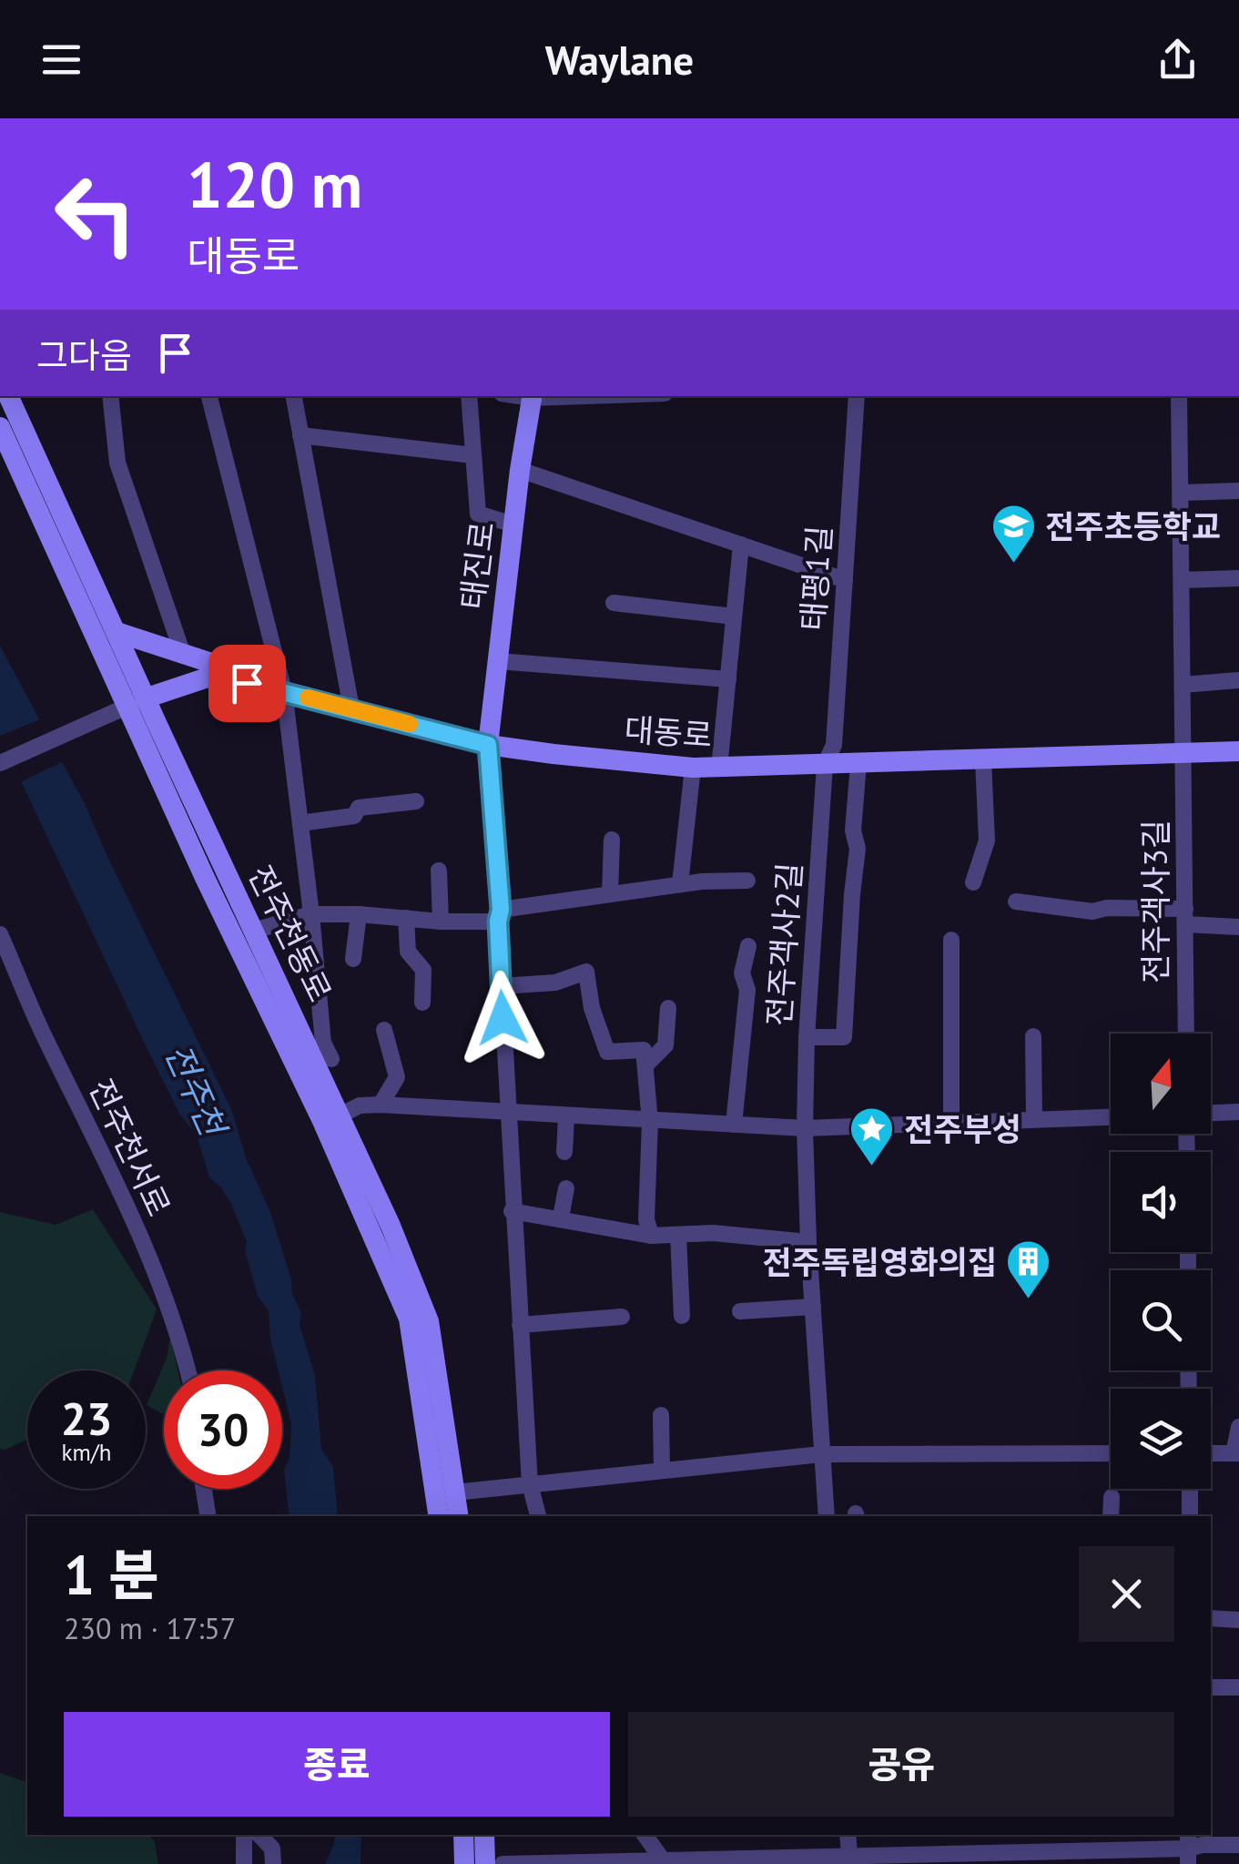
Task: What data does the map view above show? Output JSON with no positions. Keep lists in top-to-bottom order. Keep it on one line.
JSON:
{"streets":{"street":["태진로","태평1길","대동로","전주객사3길","전주천동로","전주객사2길","전주천서로"]},"crossings":[["태진로","대동로"],["태평1길","대동로"],["태평1길","전주객사2길"],["대동로","전주객사3길"],["대동로","전주객사2길"]],"water":["전주천"],"places":{"school or university":["전주초등학교"],"place":["전주부성"],"building":["전주독립영화의집"]},"north":"top","page":{"header":"Waylane","turn":["120 m","대동로"],"then":"그다음","speed":"23 km/h","limit":"30","heading":["1 분","230 m · 17:57"],"buttons":["종료","공유"]}}
